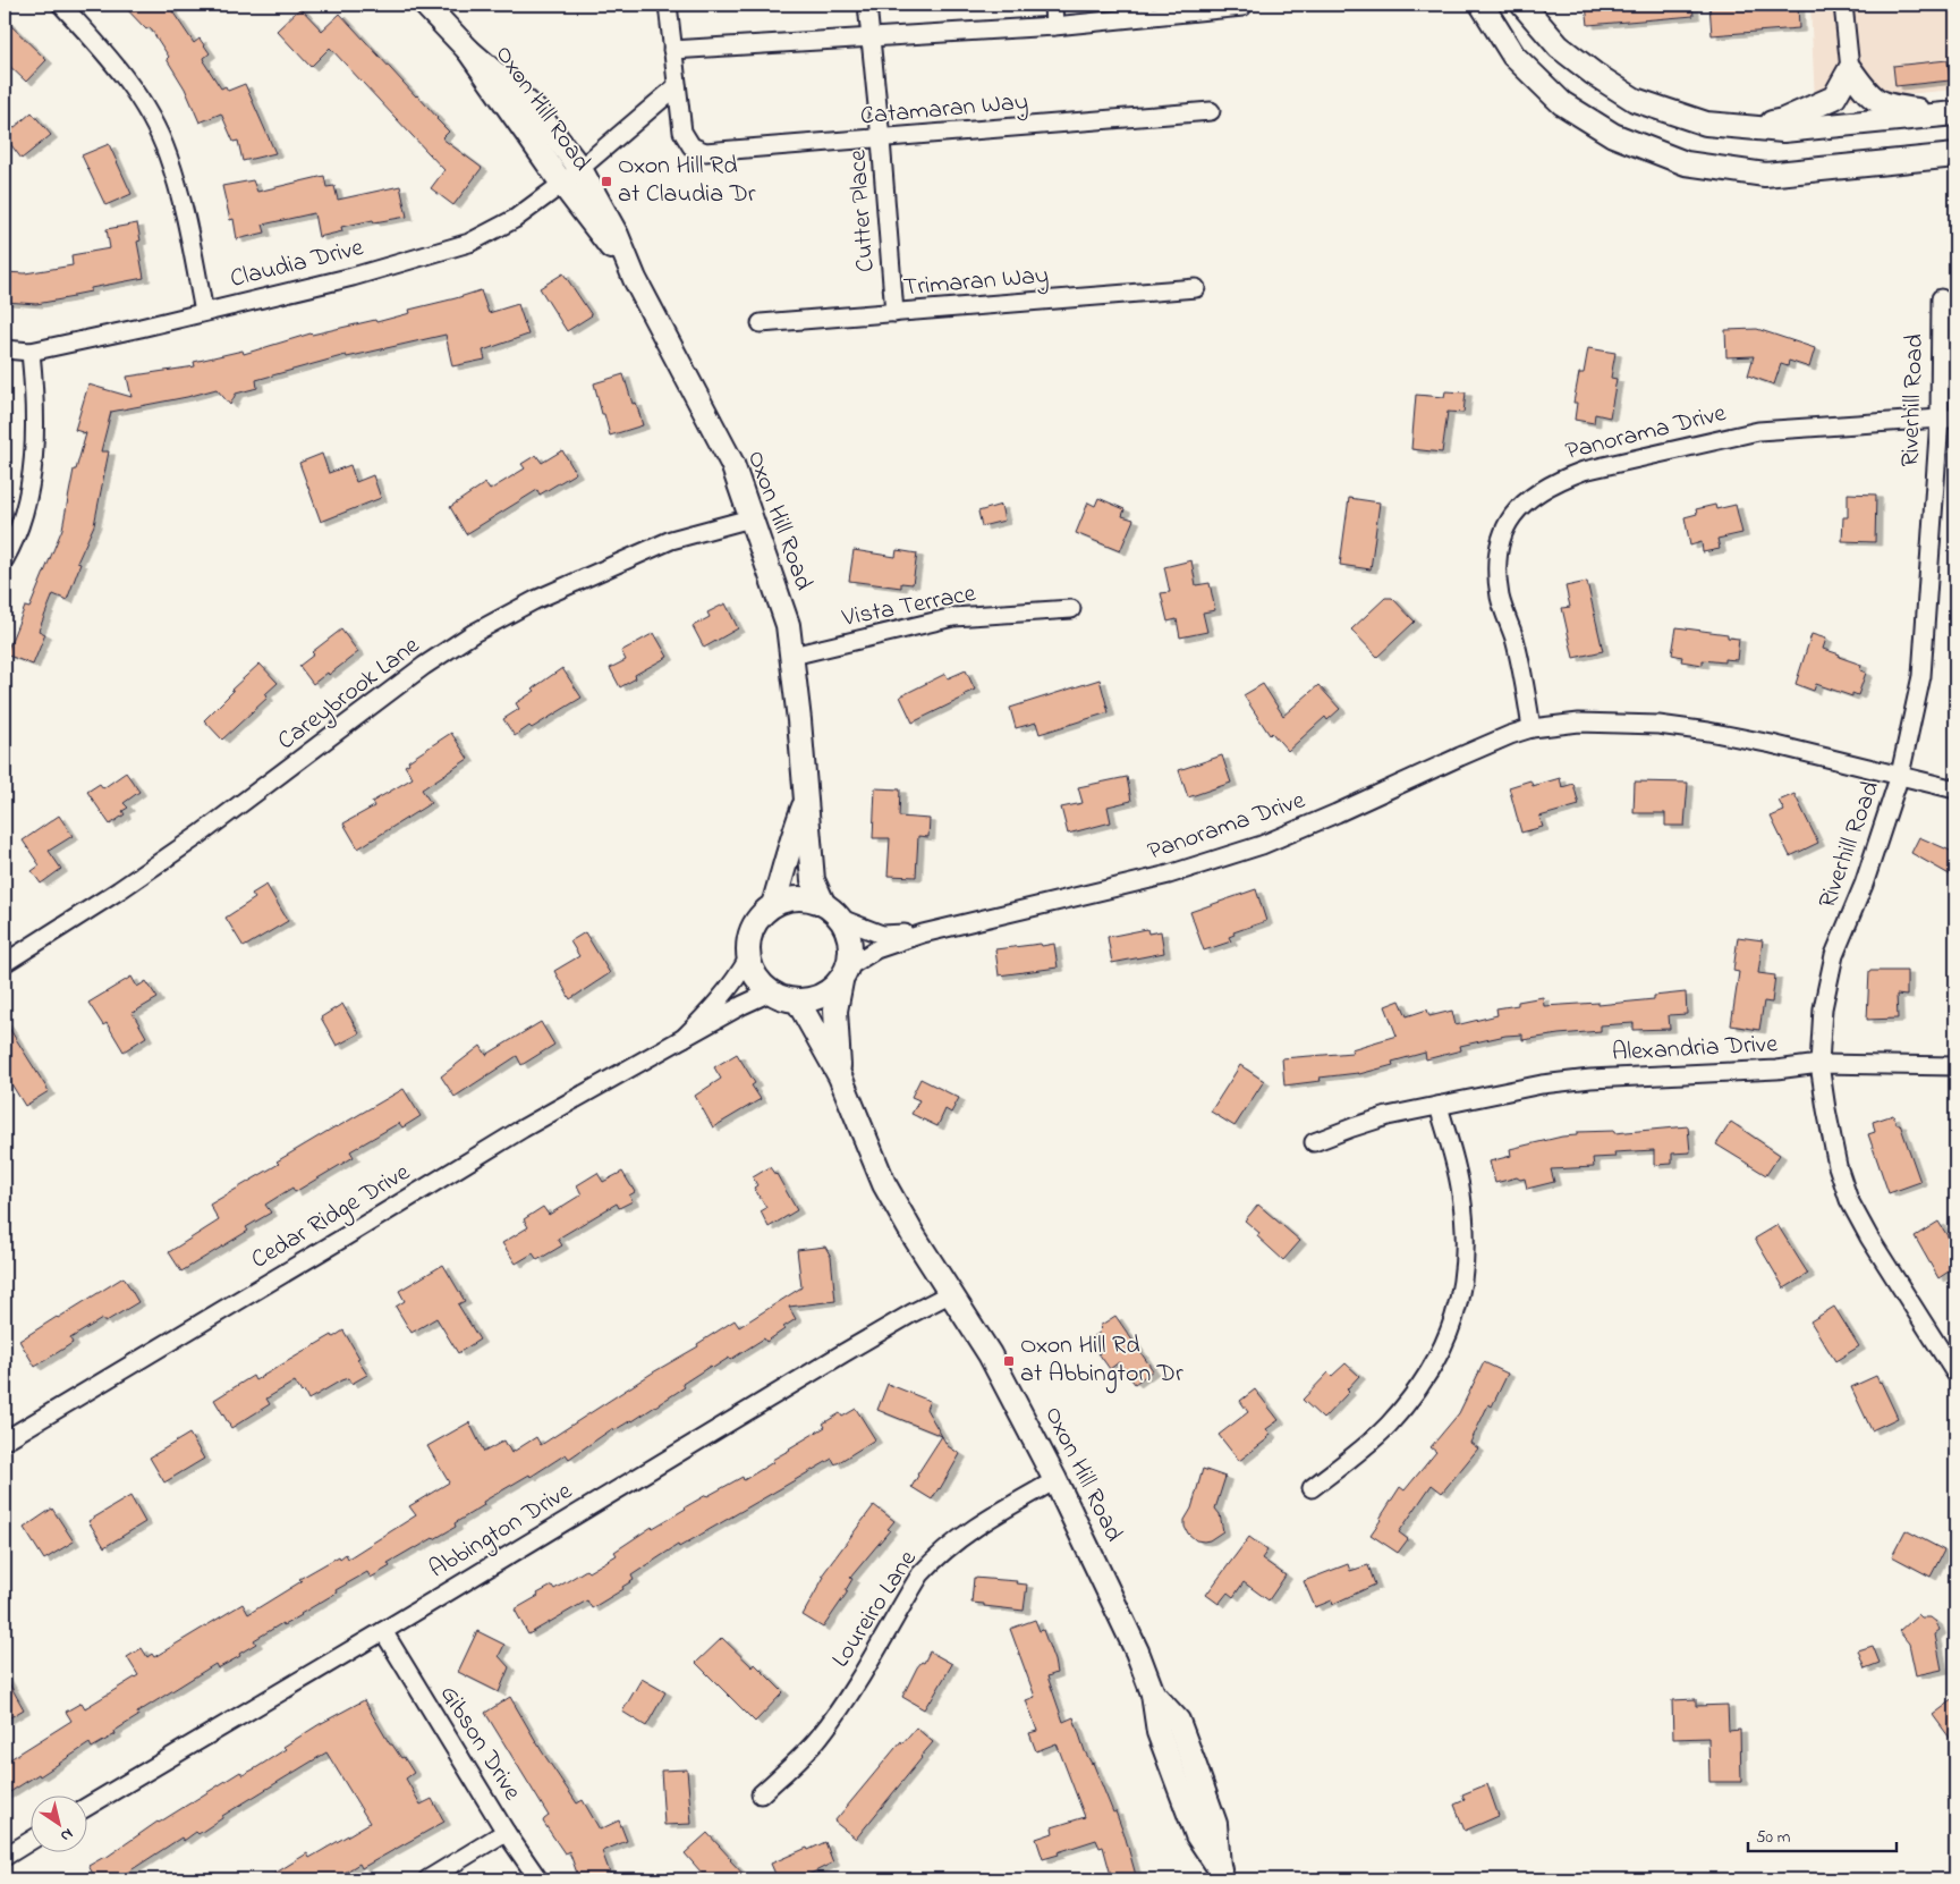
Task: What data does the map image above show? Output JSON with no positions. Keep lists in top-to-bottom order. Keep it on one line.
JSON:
{"streets":{"main road":["Oxon Hill Road"],"street":["Catamaran Way","Cutter Place","Claudia Drive","Trimaran Way","Riverhill Road","Panorama Drive","Vista Terrace","Careybrook Lane","Alexandria Drive","Cedar Ridge Drive","Abbington Drive","Loureiro Lane","Gibson Drive"]},"crossings":[["Oxon Hill Road","Claudia Drive"],["Oxon Hill Road","Panorama Drive"],["Oxon Hill Road","Vista Terrace"],["Oxon Hill Road","Careybrook Lane"],["Oxon Hill Road","Cedar Ridge Drive"],["Oxon Hill Road","Abbington Drive"],["Oxon Hill Road","Loureiro Lane"],["Catamaran Way","Cutter Place"],["Catamaran Way","Claudia Drive"],["Cutter Place","Trimaran Way"],["Riverhill Road","Panorama Drive"],["Riverhill Road","Alexandria Drive"],["Panorama Drive","Cedar Ridge Drive"],["Abbington Drive","Gibson Drive"]],"places":{"transit":["Oxon Hill Rd at Claudia Dr","Oxon Hill Rd at Abbington Dr"]},"scale_bar":"50 m","north":"bottom right"}
